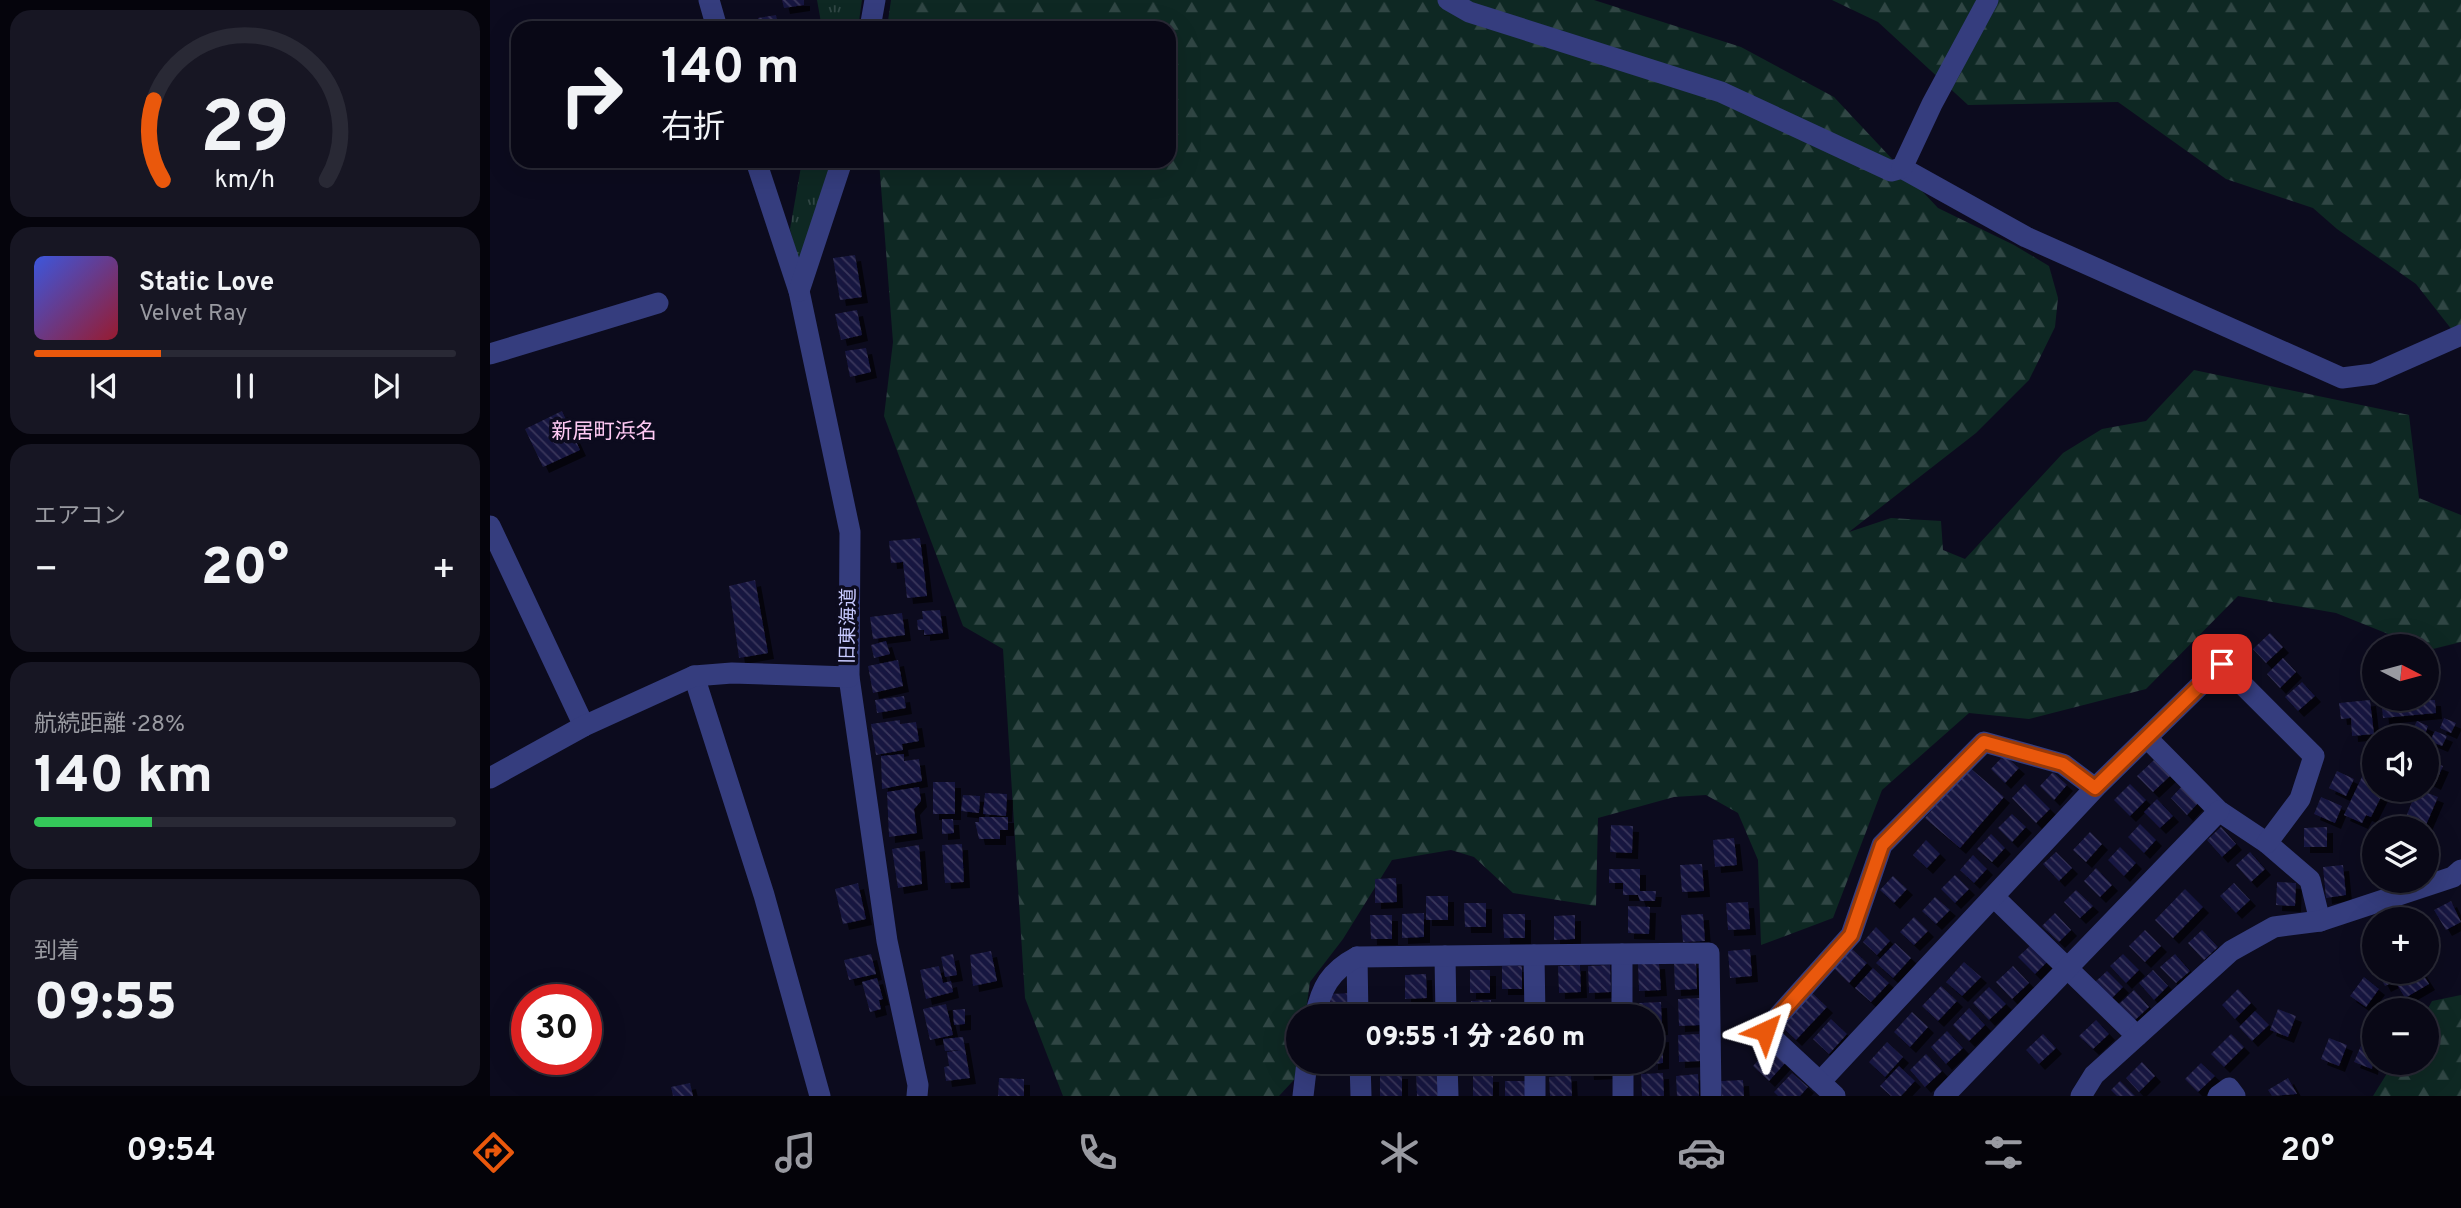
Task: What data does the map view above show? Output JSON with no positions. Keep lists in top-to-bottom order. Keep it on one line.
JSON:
{"streets":{"street":["旧東海道"]},"districts":["新居町浜名"],"north":"right","page":{"turn":["140 m","右折"],"song":["Static Love","Velvet Ray"],"tile":["エアコン",["航続距離 · 28%","140 km"],["到着","09:55"]],"heat":["−","20°","+"],"map_buttons":["+","−"],"limit":"30","trip":"09:55 · 1 分 · 260 m","tabs":["09:54","20°"],"gauge":["29","km/h"]}}
